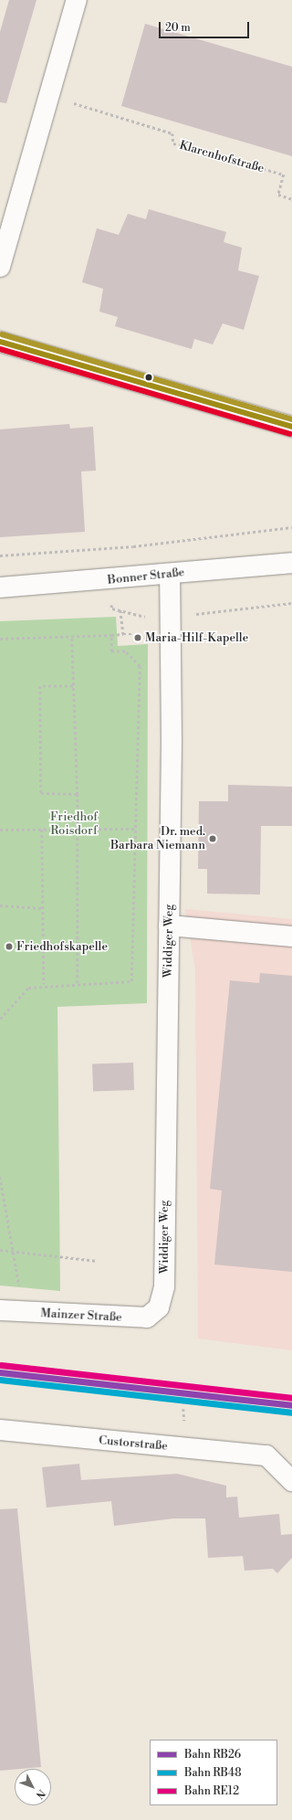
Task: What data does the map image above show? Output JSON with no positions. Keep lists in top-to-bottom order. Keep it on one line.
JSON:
{"streets":{"street":["Bonner Straße","Widdiger Weg","Mainzer Straße","Custorstraße"],"path":["Klarenhofstraße"]},"crossings":[["Bonner Straße","Widdiger Weg"],["Widdiger Weg","Mainzer Straße"]],"parks":["Friedhof Roisdorf"],"places":["Maria-Hilf-Kapelle","Dr. med. Barbara Niemann","Friedhofskapelle"],"lines":["rail line RE12","rail line RB26","rail line RB48"],"legend":["Bahn RB26","Bahn RB48","Bahn RE12"],"scale_bar":"20 m","north":"bottom right"}
